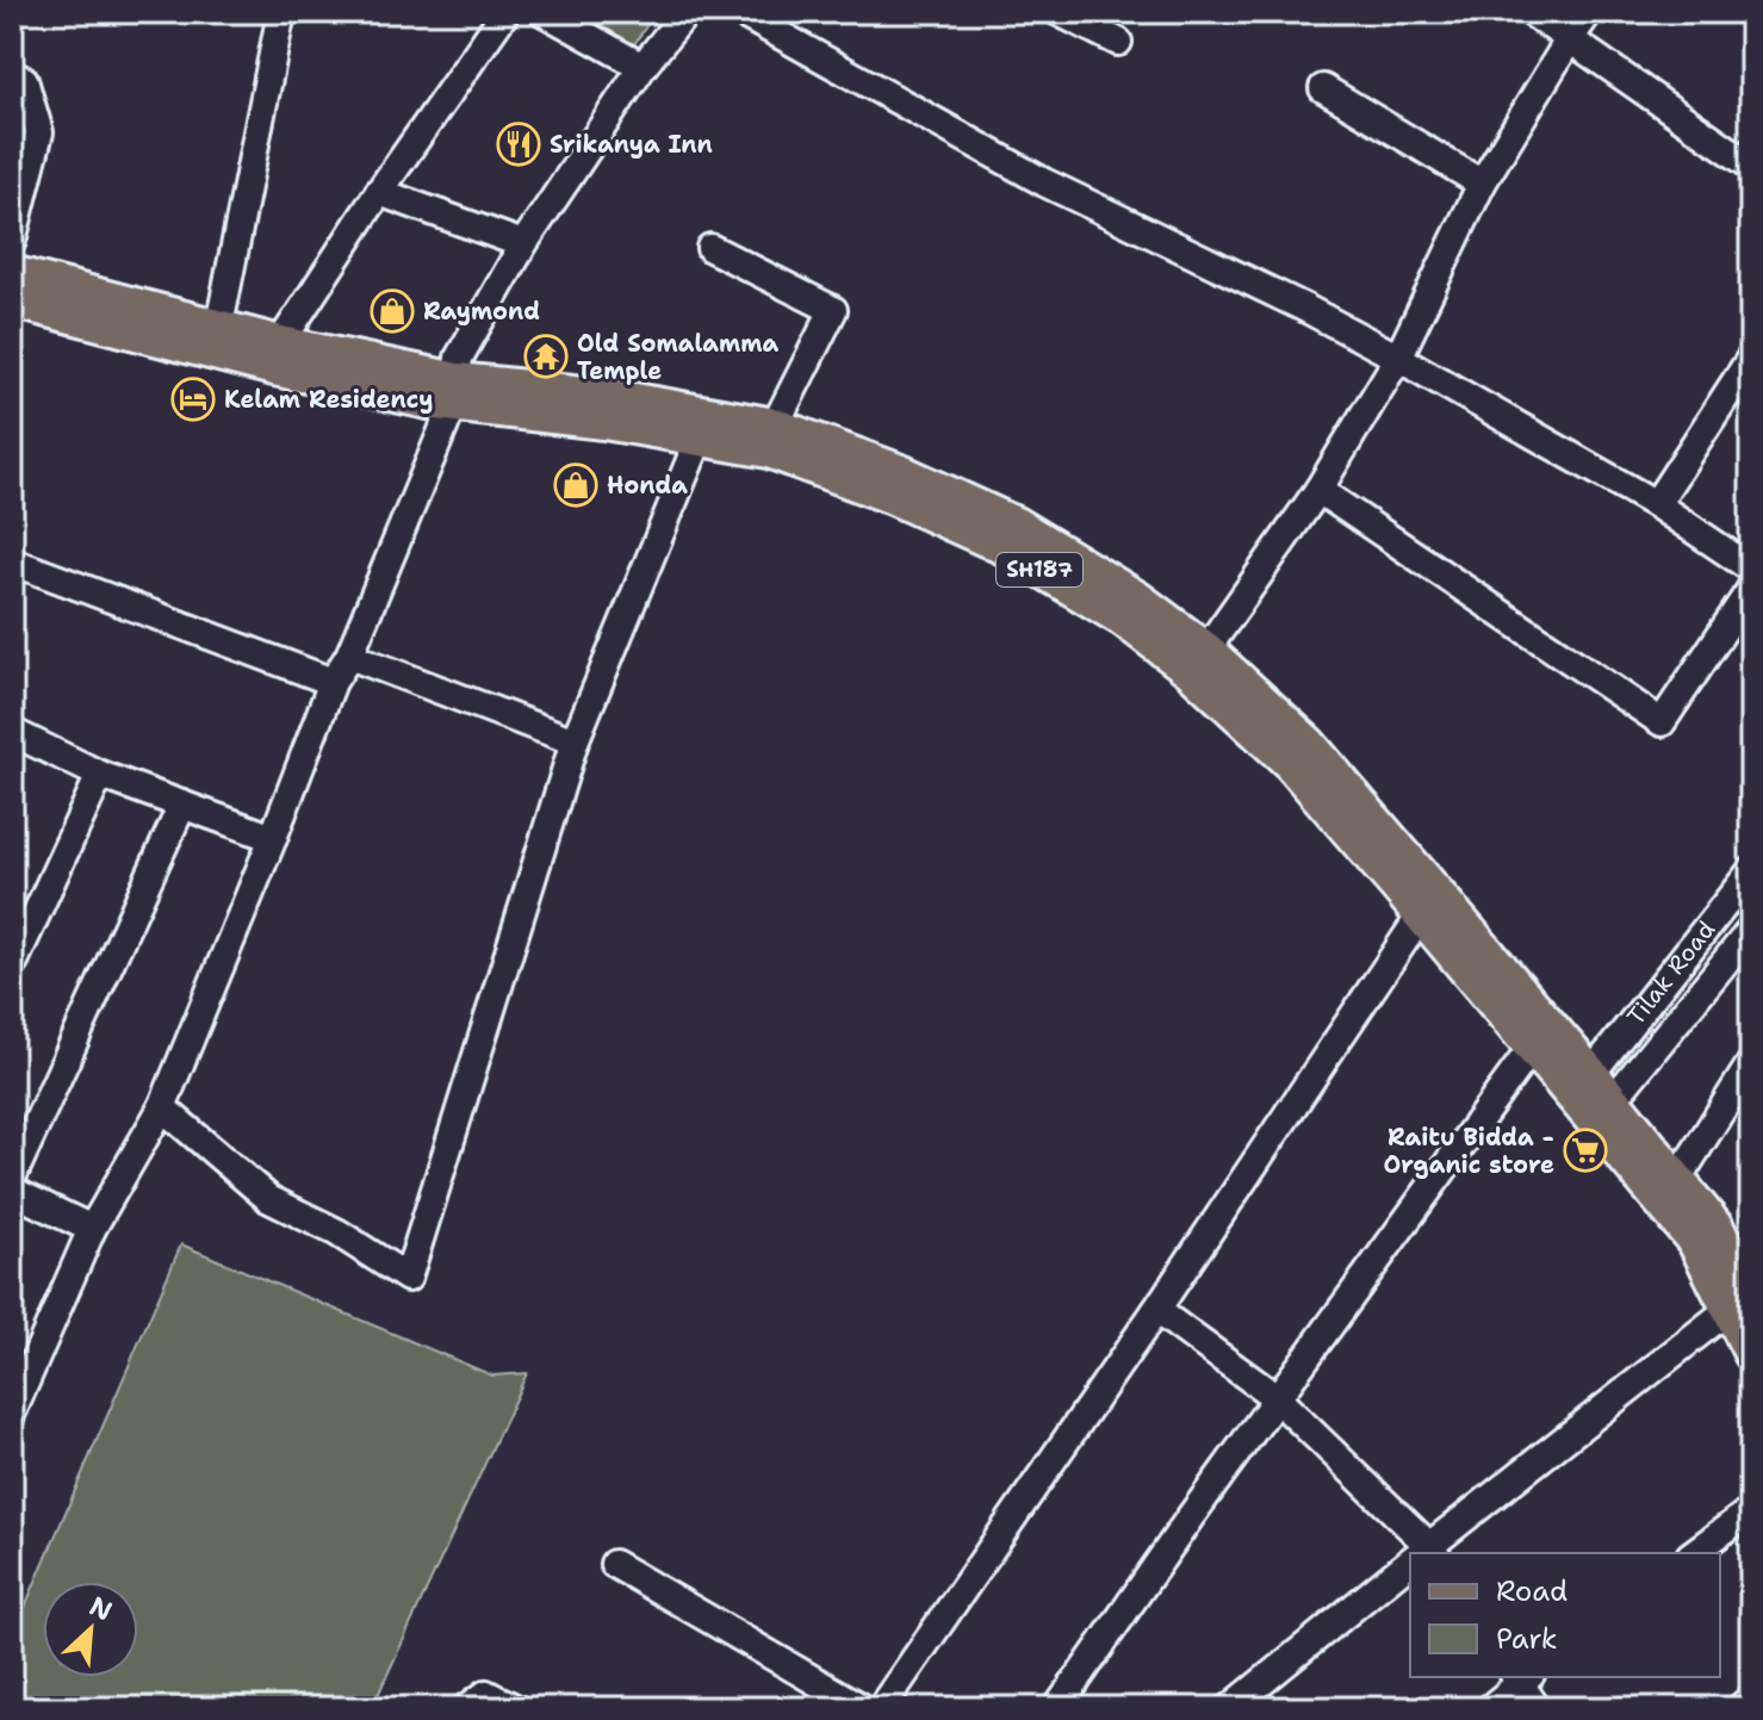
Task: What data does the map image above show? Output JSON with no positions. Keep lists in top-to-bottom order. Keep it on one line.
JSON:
{"streets":{"main road":["SH187"],"street":["Tilak Road"]},"crossings":[["SH187","Tilak Road"]],"places":{"restaurant":["Srikanya Inn"],"shop":["Raymond","Honda"],"temple":["Old Somalamma Temple"],"hotel":["Kelam Residency"],"supermarket":["Raitu Bidda - Organic store"]},"legend":["Road","Park"],"north":"top right"}
